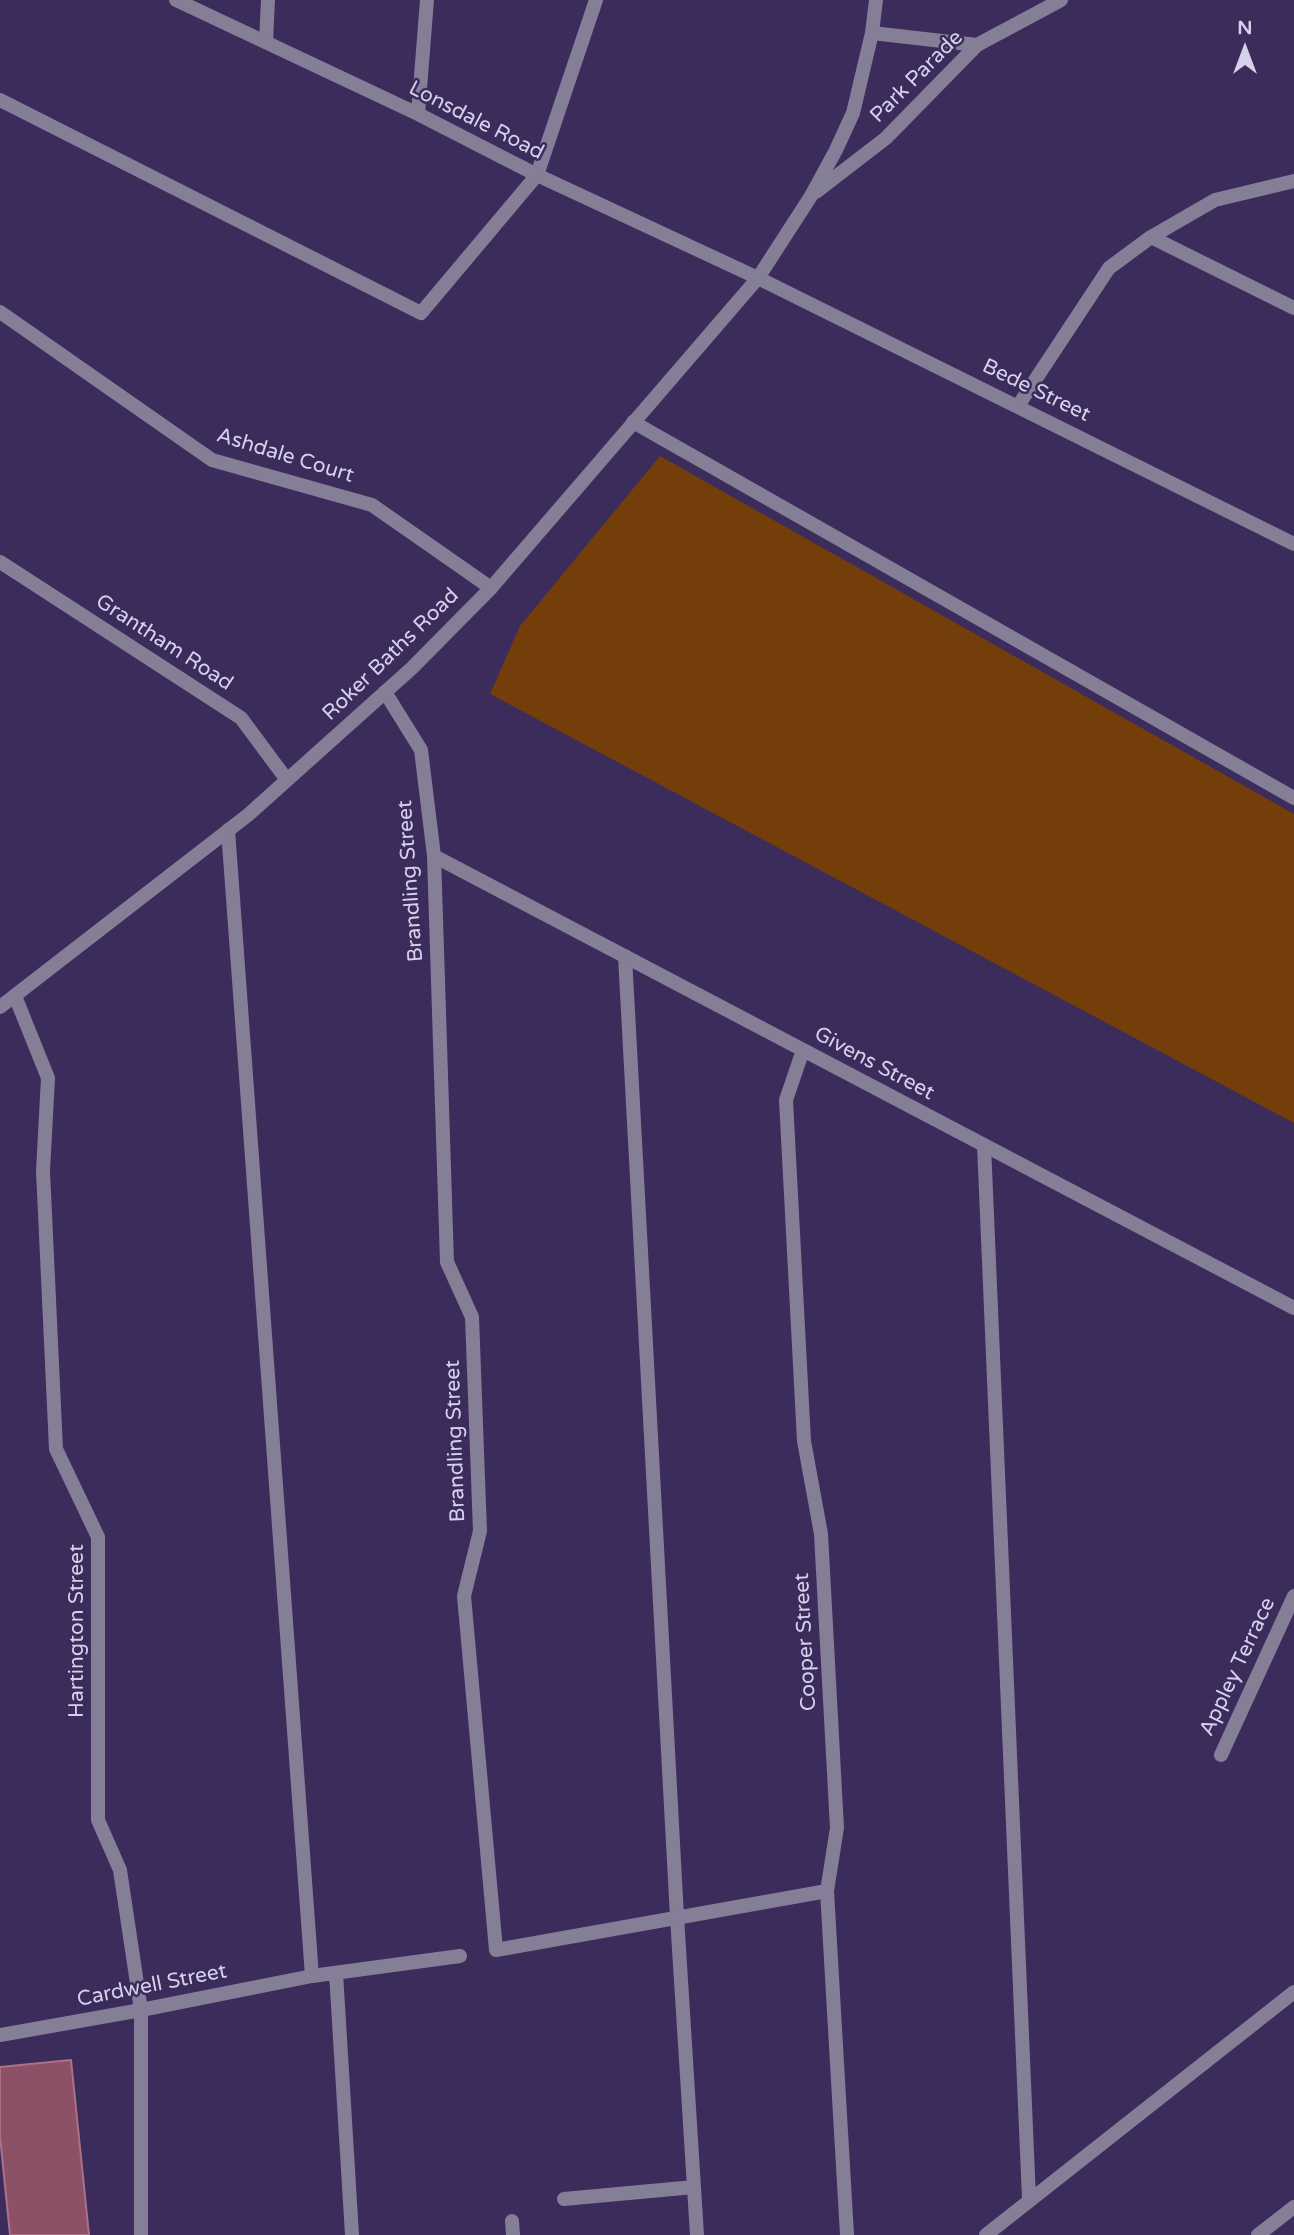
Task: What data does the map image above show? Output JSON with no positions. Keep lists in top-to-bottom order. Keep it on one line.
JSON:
{"streets":{"street":["Park Parade","Lonsdale Road","Bede Street","Ashdale Court","Grantham Road","Roker Baths Road","Brandling Street","Givens Street","Hartington Street","Cooper Street","Appley Terrace","Cardwell Street"]},"crossings":[["Park Parade","Roker Baths Road"],["Lonsdale Road","Bede Street"],["Lonsdale Road","Roker Baths Road"],["Bede Street","Roker Baths Road"],["Ashdale Court","Roker Baths Road"],["Grantham Road","Roker Baths Road"],["Roker Baths Road","Brandling Street"],["Roker Baths Road","Hartington Street"],["Brandling Street","Givens Street"],["Brandling Street","Cooper Street"],["Givens Street","Cooper Street"],["Hartington Street","Cardwell Street"]],"north":"top"}
